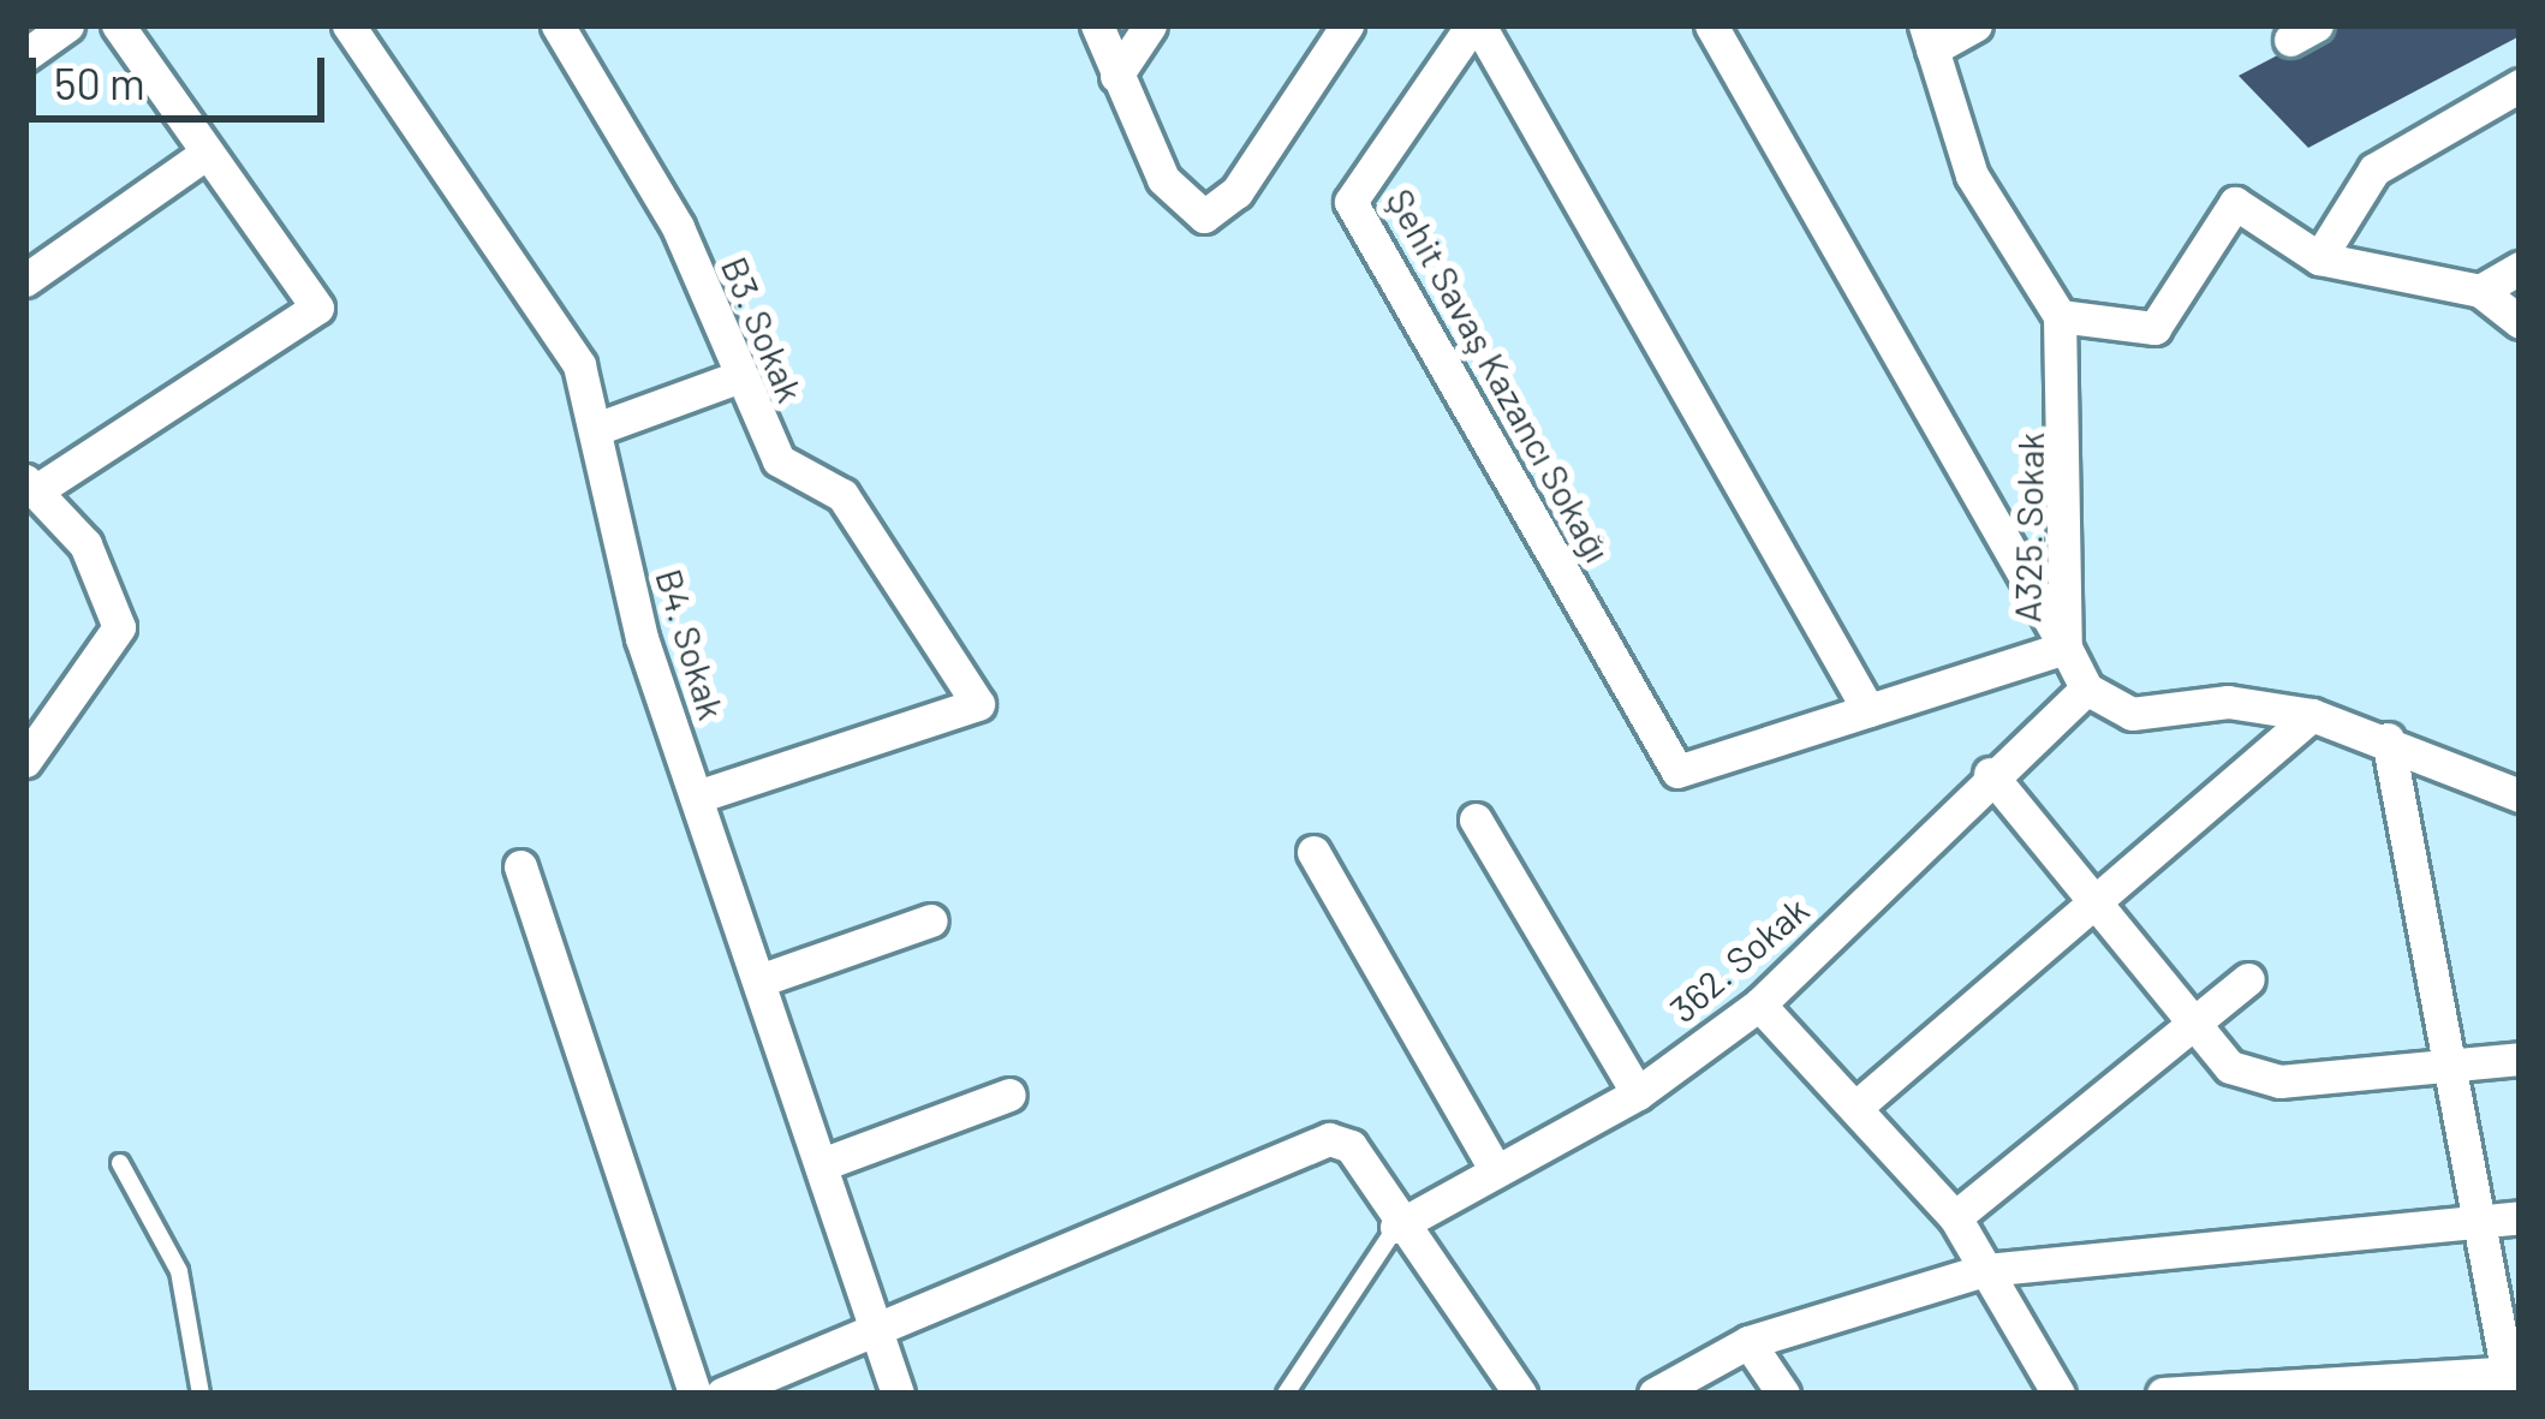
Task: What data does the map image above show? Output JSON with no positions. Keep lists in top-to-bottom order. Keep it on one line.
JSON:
{"streets":{"street":["B3. Sokak","Şehit Savaş Kazancı Sokağı","A325. Sokak","B4. Sokak","362. Sokak"]},"crossings":[["B3. Sokak","B4. Sokak"],["A325. Sokak","362. Sokak"]],"scale_bar":"50 m"}
